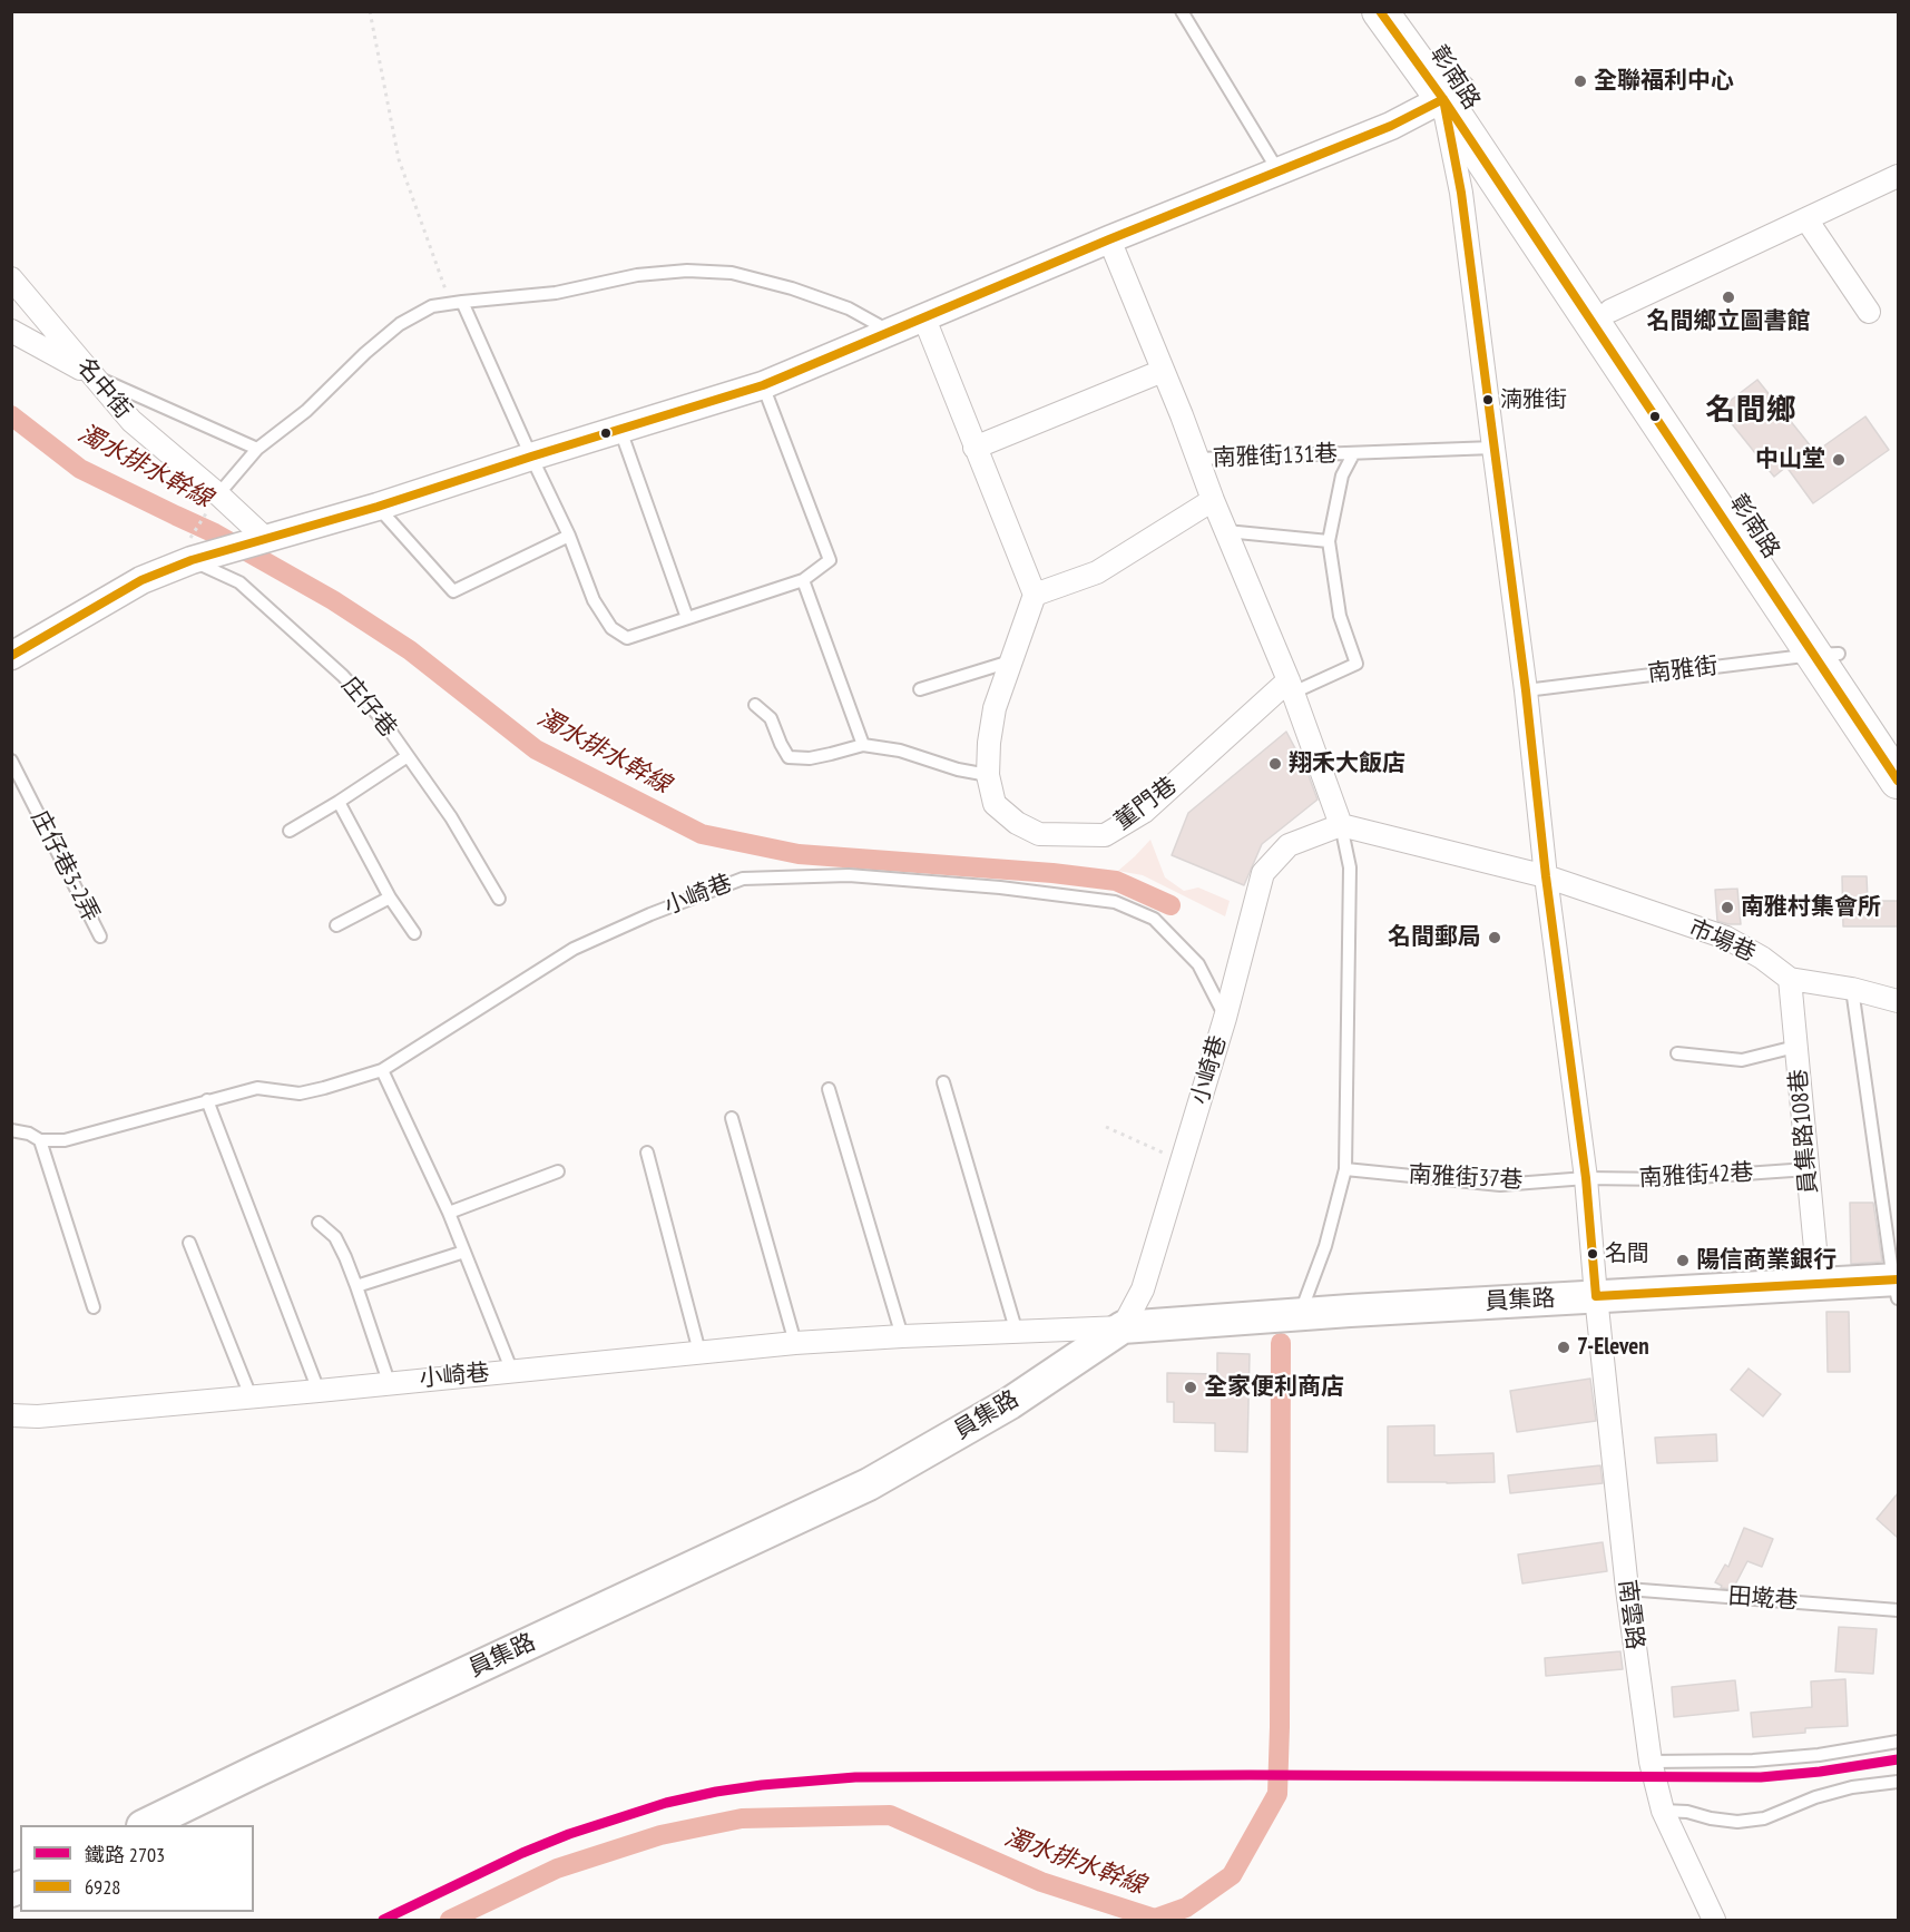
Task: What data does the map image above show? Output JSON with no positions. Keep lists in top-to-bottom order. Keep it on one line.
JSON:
{"streets":{"main road":["彰南路","員集路"],"street":["名中街","董門巷","小崎巷","市場巷","員集路108巷","南雲路"],"lane":["南雅街131巷","南雅街","庄仔巷","庄仔巷3-2弄","南雅街42巷","南雅街37巷","田墘巷"]},"crossings":[["彰南路","南雅街"],["南雅街131巷","董門巷"],["小崎巷","員集路"],["市場巷","員集路108巷"],["員集路108巷","南雅街42巷"],["員集路108巷","員集路"],["南雅街42巷","南雅街37巷"],["員集路","南雲路"],["田墘巷","南雲路"]],"districts":["名間鄉"],"water":["濁水排水幹線"],"places":["全聯福利中心","名間鄉立圖書館","湳雅街","中山堂","翔禾大飯店","南雅村集會所","名間郵局","名間","陽信商業銀行","7-Eleven","全家便利商店"],"lines":["transit line 6928","rail line 2703"],"legend":["鐵路 2703","6928"]}
